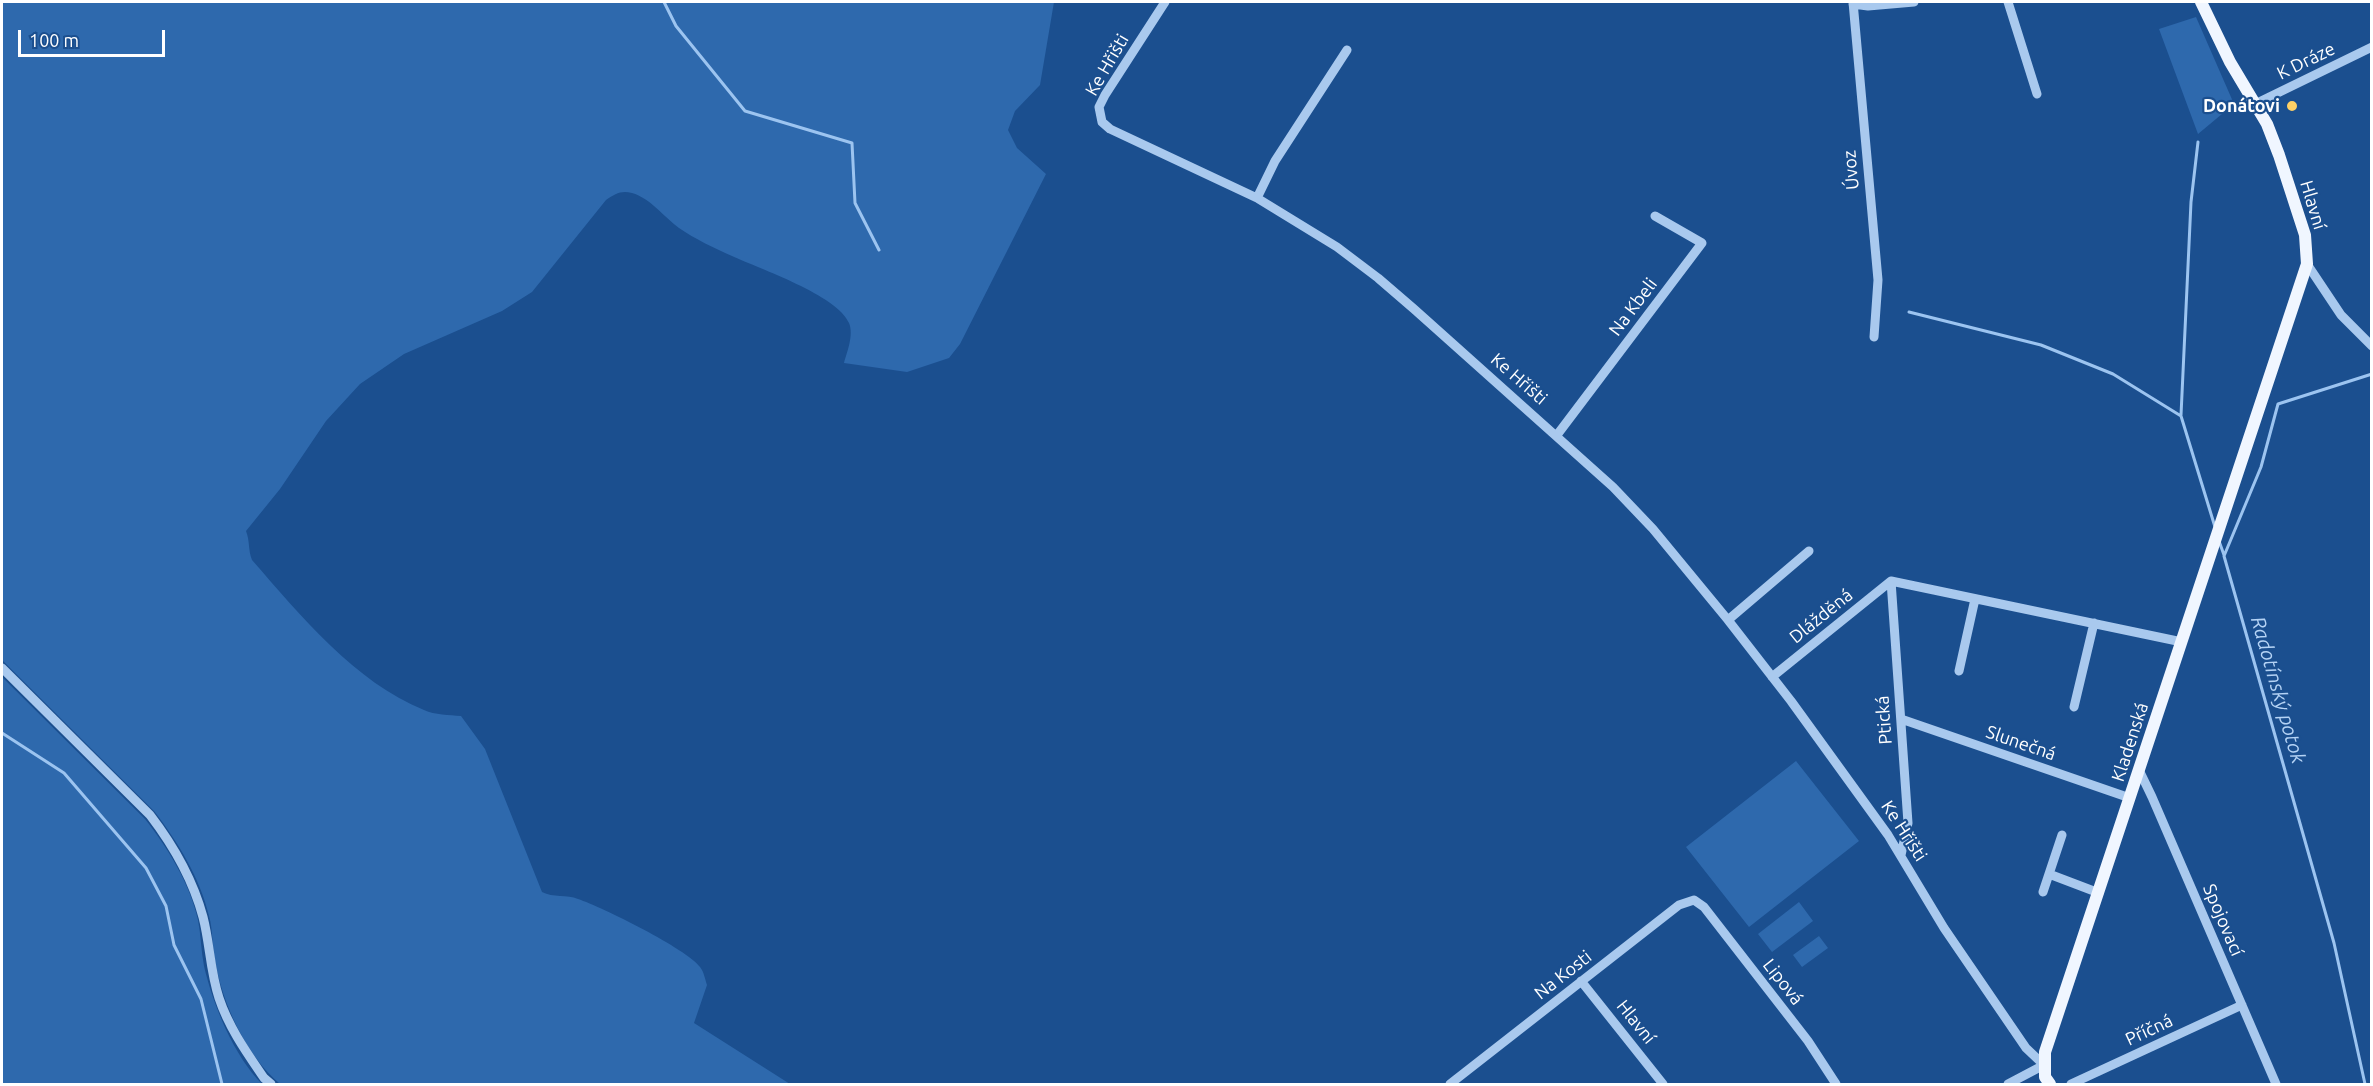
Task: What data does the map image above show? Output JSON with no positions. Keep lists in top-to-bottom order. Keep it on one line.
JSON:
{"streets":{"main road":["Hlavní","Kladenská"],"street":["K Dráze","Ke Hřišti","Úvoz","Na Kbeli","Dlážděná","Ptická","Slunečná","Spojovací","Na Kosti","Lipová","Příčná"]},"crossings":[["K Dráze","Hlavní"],["Ke Hřišti","Na Kbeli"],["Ke Hřišti","Dlážděná"],["Ke Hřišti","Ptická"],["Ke Hřišti","Kladenská"],["Hlavní","Kladenská"],["Hlavní","Na Kosti"],["Dlážděná","Ptická"],["Ptická","Slunečná"],["Kladenská","Slunečná"],["Kladenská","Spojovací"],["Spojovací","Příčná"],["Na Kosti","Lipová"]],"water":["Radotínský potok"],"places":["Donátovi"],"scale_bar":"100 m"}
